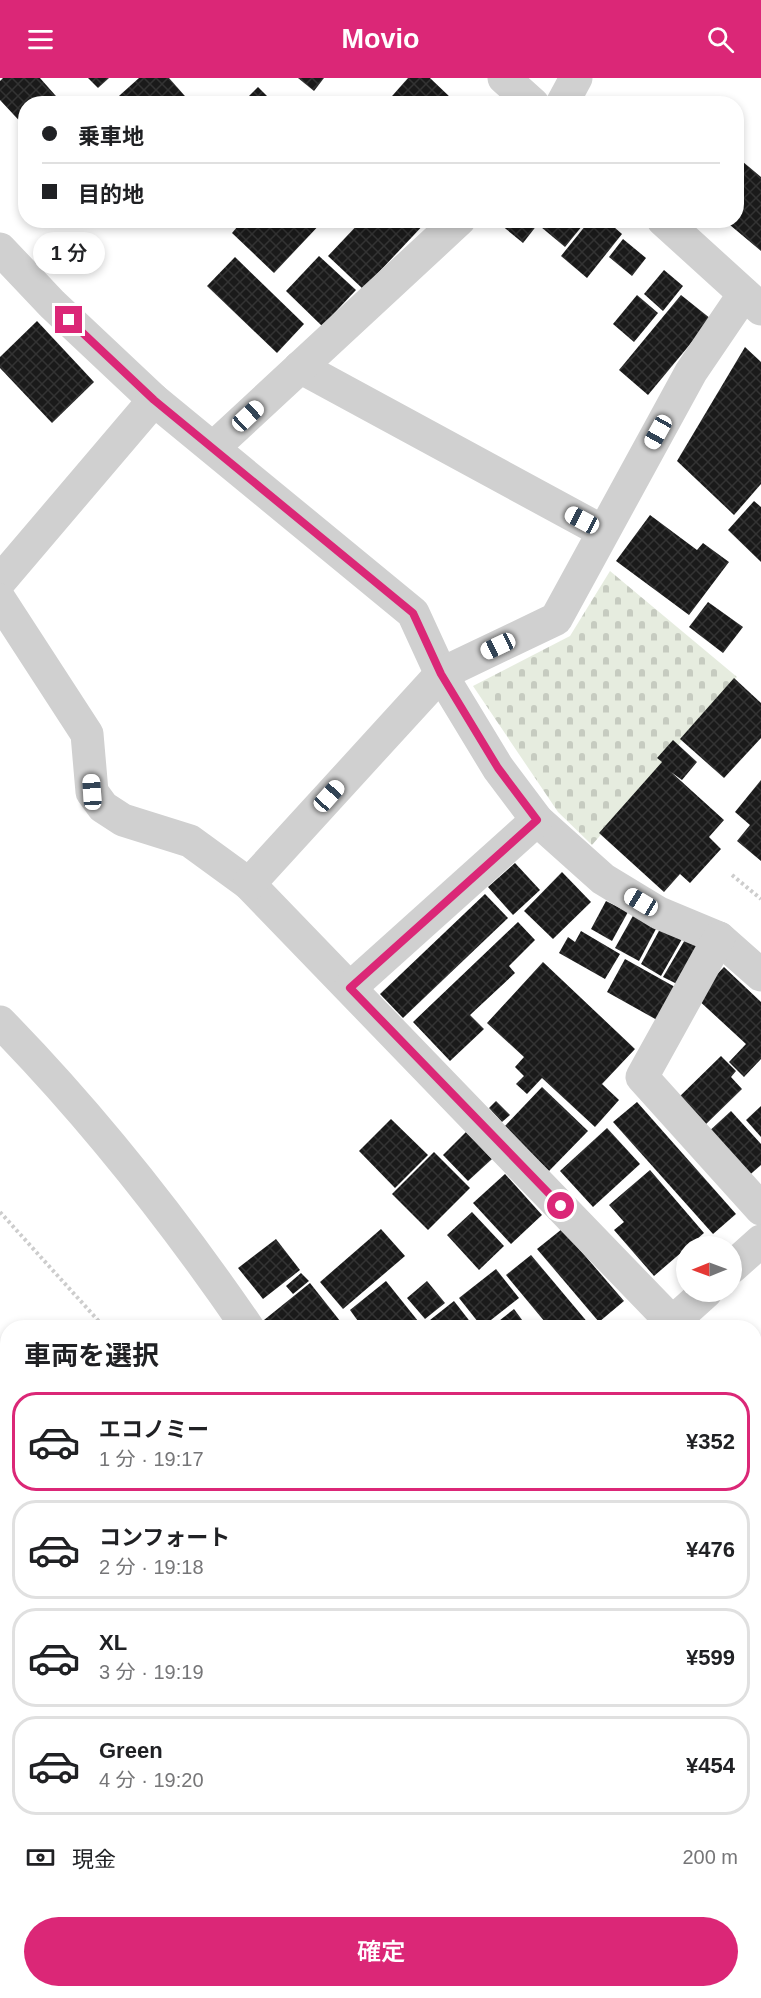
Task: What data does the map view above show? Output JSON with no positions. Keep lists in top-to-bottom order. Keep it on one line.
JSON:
{"north":"left","page":{"header":"Movio","banner":["乗車地","目的地"],"bubble":"1 分","heading":"車両を選択","list":[{"name":"エコノミー","note":"1 分 · 19:17","value":"¥352"},{"name":"コンフォート","note":"2 分 · 19:18","value":"¥476"},{"name":"XL","note":"3 分 · 19:19","value":"¥599"},{"name":"Green","note":"4 分 · 19:20","value":"¥454"}],"pay":["現金","200 m"],"buttons":"確定"}}
